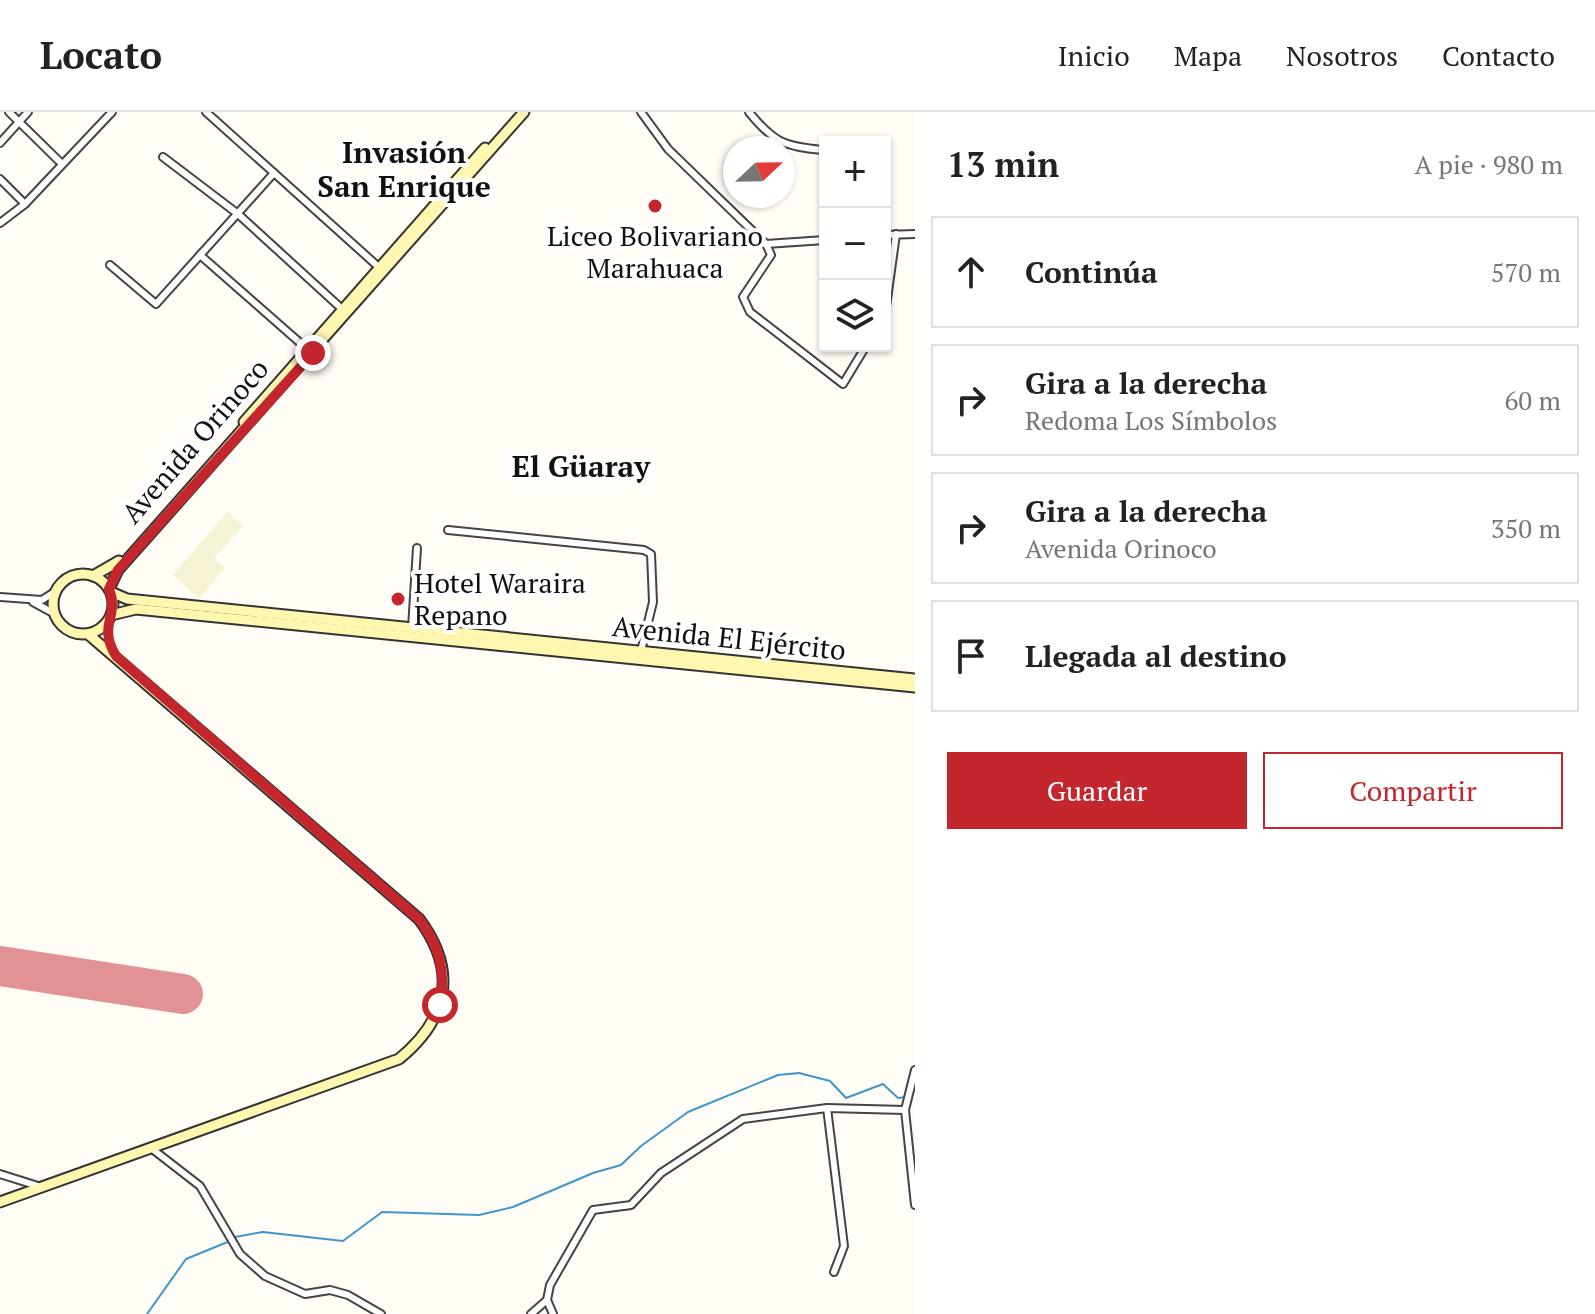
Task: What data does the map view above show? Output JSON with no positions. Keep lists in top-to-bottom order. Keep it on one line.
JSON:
{"streets":{"street":["Avenida Orinoco","Avenida El Ejército"]},"crossings":[["Avenida Orinoco","Avenida El Ejército"]],"districts":["Invasión San Enrique","El Güaray"],"places":["Liceo Bolivariano Marahuaca","Hotel Waraira Repano"],"north":"right","page":{"header":"Locato","nav":["Inicio","Mapa","Nosotros","Contacto"],"heading":["13 min","A pie · 980 m"],"map_buttons":["+","−"],"list":[["Continúa","570 m"],["Gira a la derecha","Redoma Los Símbolos","60 m"],["Gira a la derecha","Avenida Orinoco","350 m"],"Llegada al destino"],"buttons":["Guardar","Compartir"]}}
